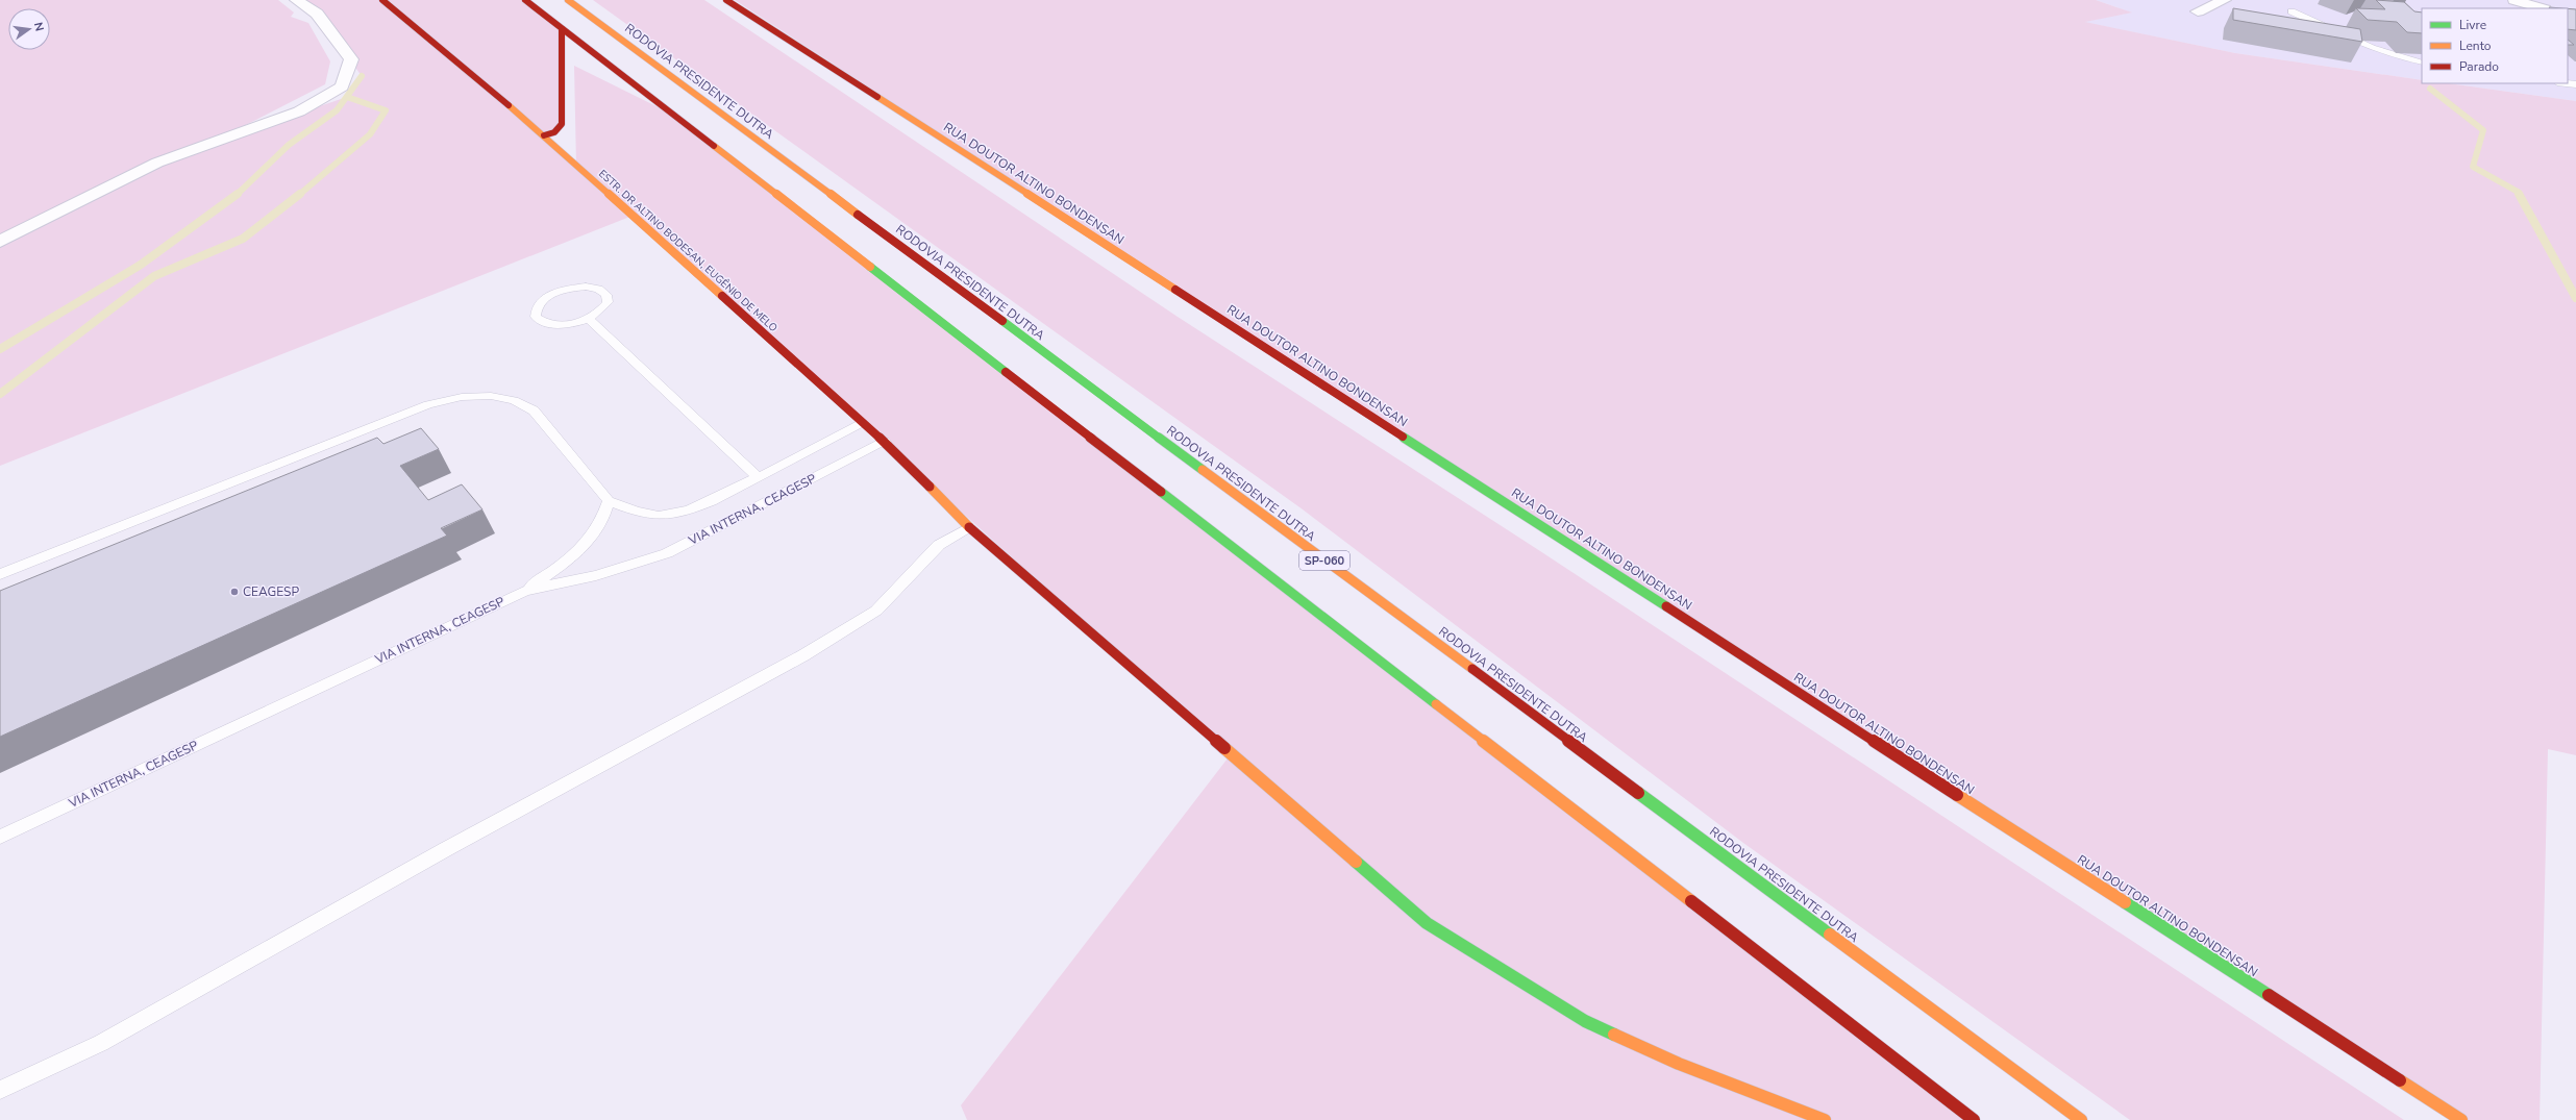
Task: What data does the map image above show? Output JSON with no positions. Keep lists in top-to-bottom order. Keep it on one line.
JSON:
{"streets":{"main road":["RODOVIA PRESIDENTE DUTRA","RUA DOUTOR ALTINO BONDENSAN","ESTR. DR ALTINO BODESAN, EUGÊNIO DE MELO","SP-060"],"lane":["VIA INTERNA, CEAGESP"]},"crossings":[["ESTR. DR ALTINO BODESAN, EUGÊNIO DE MELO","VIA INTERNA, CEAGESP"]],"places":["CEAGESP"],"legend":["Livre","Lento","Parado"],"north":"right"}
